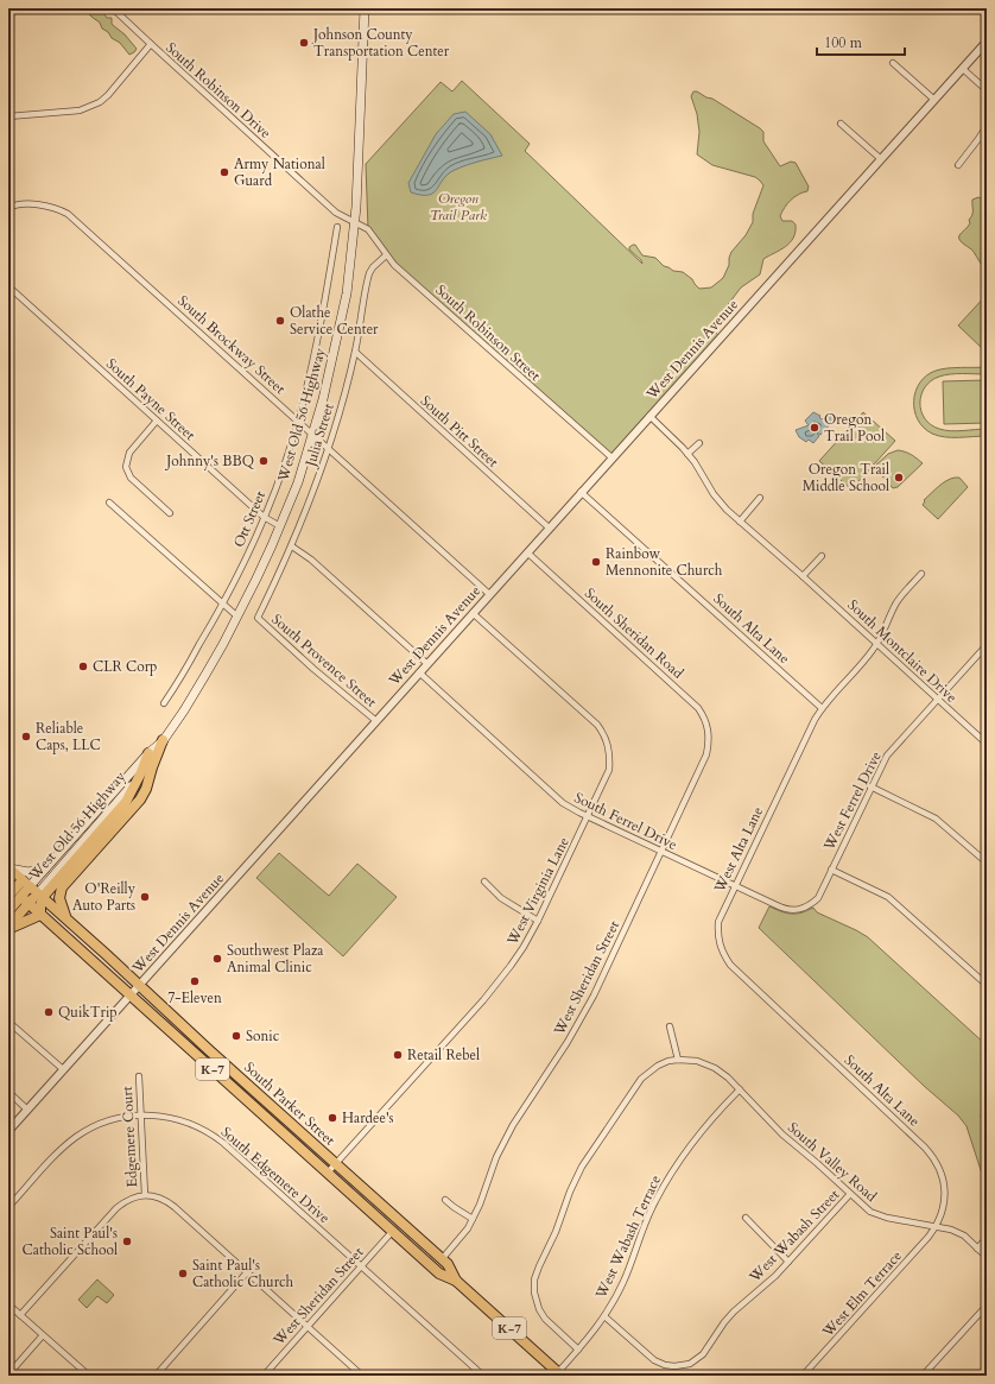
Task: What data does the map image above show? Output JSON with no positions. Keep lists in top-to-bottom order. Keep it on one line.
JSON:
{"streets":{"highway":["West Old 56 Highway","K-7","South Parker Street"],"street":["South Robinson Drive","South Robinson Street","South Brockway Street","West Dennis Avenue","South Payne Street","South Pitt Street","Julia Street","Ott Street","South Alta Lane","South Sheridan Road","South Montclaire Drive","South Provence Street","West Ferrel Drive","South Ferrel Drive","West Alta Lane","West Virginia Lane","West Sheridan Street","Edgemere Court","South Valley Road","South Edgemere Drive","West Wabash Street","West Wabash Terrace","West Elm Terrace"]},"crossings":[["South Robinson Drive","South Robinson Street"],["South Robinson Drive","West Old 56 Highway"],["South Robinson Street","West Dennis Avenue"],["South Robinson Street","West Old 56 Highway"],["South Robinson Street","Julia Street"],["South Brockway Street","West Dennis Avenue"],["South Brockway Street","West Old 56 Highway"],["South Brockway Street","Julia Street"],["South Brockway Street","Ott Street"],["West Dennis Avenue","South Pitt Street"],["West Dennis Avenue","South Alta Lane"],["West Dennis Avenue","South Sheridan Road"],["West Dennis Avenue","South Montclaire Drive"],["West Dennis Avenue","South Provence Street"],["West Dennis Avenue","South Ferrel Drive"],["West Dennis Avenue","West Virginia Lane"],["West Dennis Avenue","South Parker Street"],["South Payne Street","West Old 56 Highway"],["South Payne Street","Ott Street"],["West Old 56 Highway","South Parker Street"],["South Pitt Street","Julia Street"],["Julia Street","South Provence Street"],["South Alta Lane","West Alta Lane"],["South Alta Lane","South Valley Road"],["South Alta Lane","West Elm Terrace"],["South Sheridan Road","West Sheridan Street"],["South Montclaire Drive","West Ferrel Drive"],["West Ferrel Drive","South Ferrel Drive"],["South Ferrel Drive","West Alta Lane"],["South Ferrel Drive","West Virginia Lane"],["South Ferrel Drive","West Sheridan Street"],["West Virginia Lane","South Parker Street"],["West Sheridan Street","South Parker Street"],["West Sheridan Street","South Edgemere Drive"],["South Parker Street","West Wabash Terrace"],["Edgemere Court","South Edgemere Drive"],["South Valley Road","West Wabash Street"],["South Valley Road","West Wabash Terrace"],["South Valley Road","West Elm Terrace"],["West Wabash Street","West Wabash Terrace"]],"parks":["Oregon Trail Park"],"places":["Johnson County Transportation Center","Army National Guard","Olathe Service Center","Oregon Trail Pool","Johnny's BBQ","Oregon Trail Middle School","Rainbow Mennonite Church","CLR Corp","Reliable Caps, LLC","O'Reilly Auto Parts","Southwest Plaza Animal Clinic","7-Eleven","QuikTrip","Sonic","Retail Rebel","Hardee's","Saint Paul's Catholic School","Saint Paul's Catholic Church"],"scale_bar":"100 m"}
